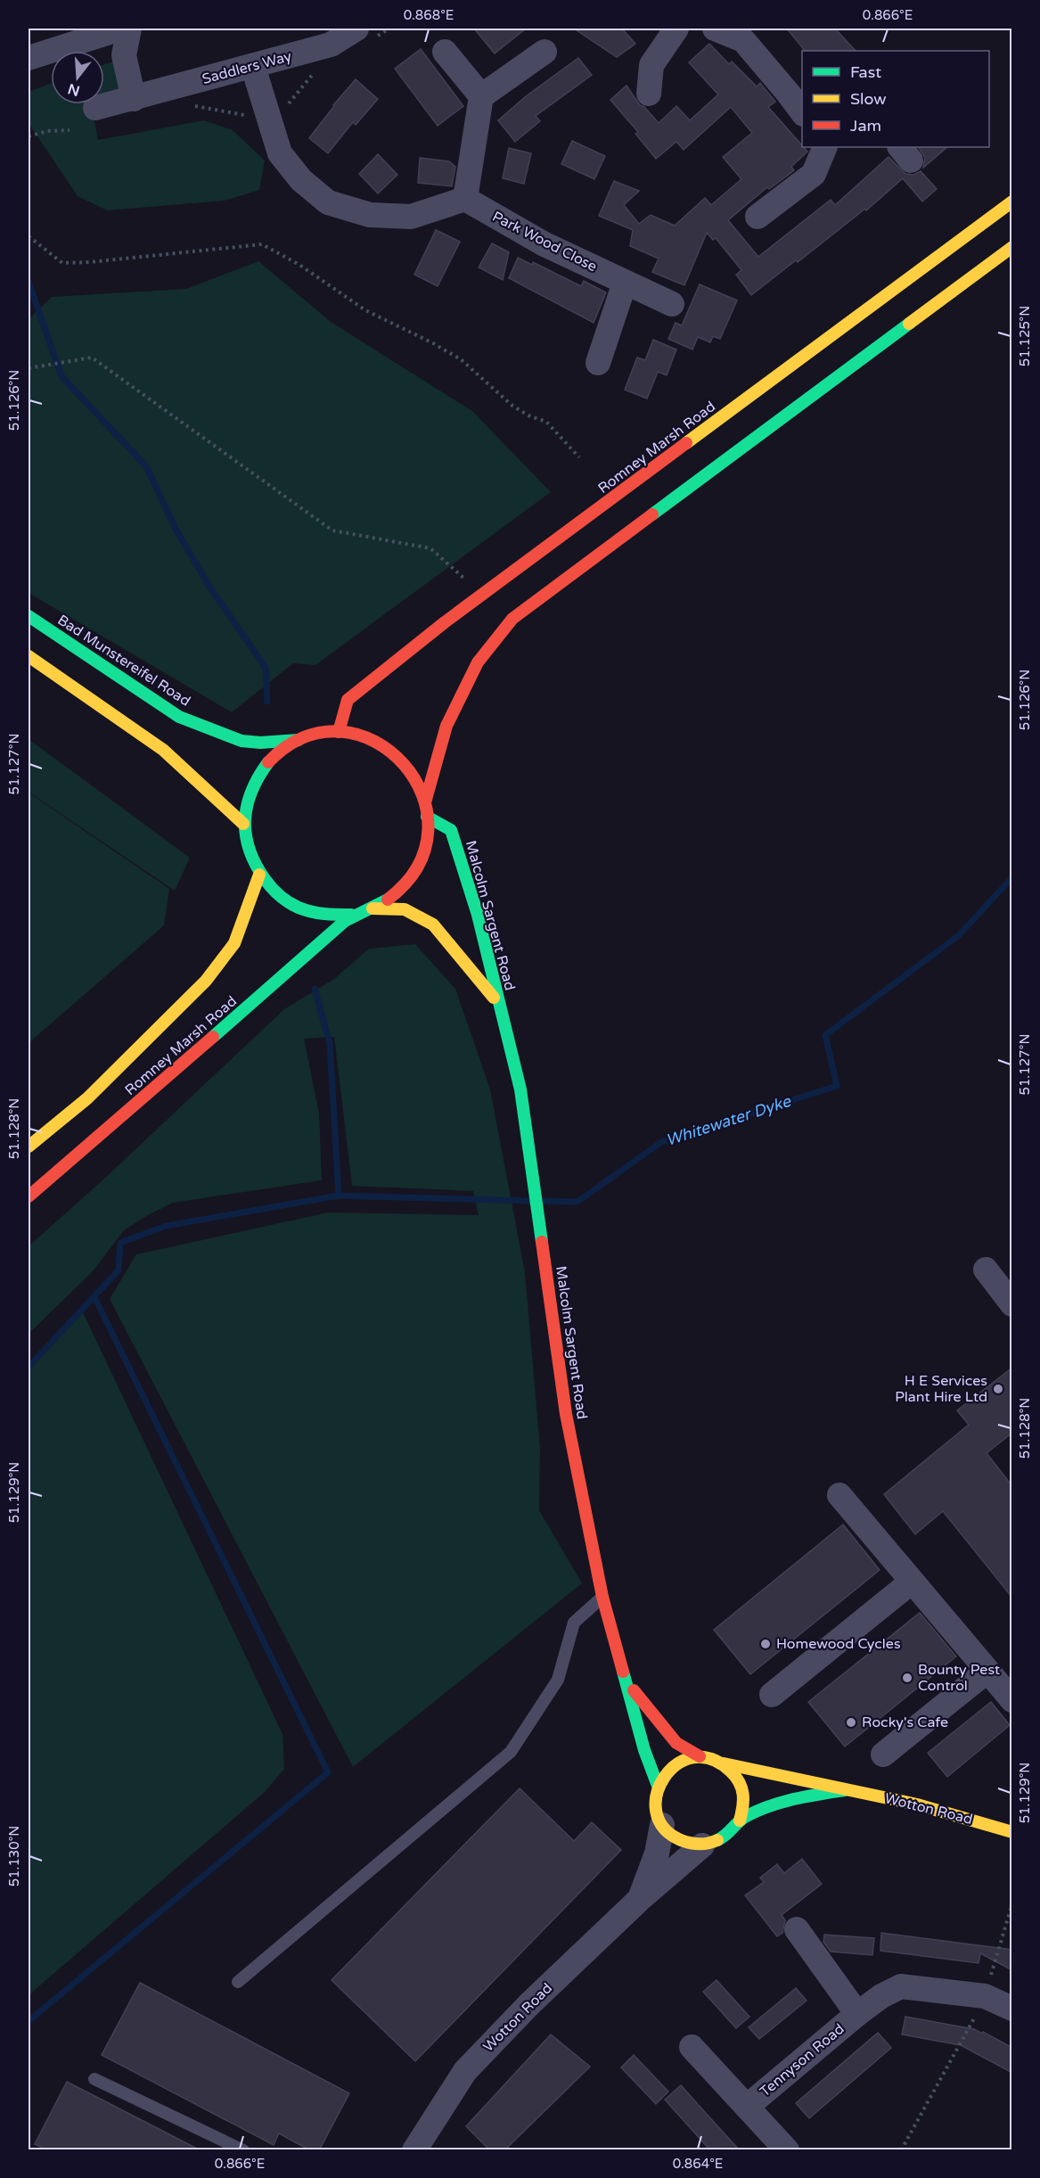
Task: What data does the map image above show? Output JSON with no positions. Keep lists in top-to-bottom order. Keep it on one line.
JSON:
{"streets":{"street":["Saddlers Way","Park Wood Close","Romney Marsh Road","Bad Munstereifel Road","Malcolm Sargent Road","Wotton Road","Tennyson Road"]},"crossings":[["Romney Marsh Road","Bad Munstereifel Road"],["Romney Marsh Road","Malcolm Sargent Road"],["Bad Munstereifel Road","Malcolm Sargent Road"],["Malcolm Sargent Road","Wotton Road"]],"water":["Whitewater Dyke"],"places":["H E Services Plant Hire Ltd","Homewood Cycles","Bounty Pest Control","Rocky's Cafe"],"legend":["Fast","Slow","Jam"],"north":"bottom","coordinates":["0.868°E","0.866°E","51.125°N","51.126°N","51.127°N","51.128°N","51.129°N","51.130°N","0.864°E"]}
